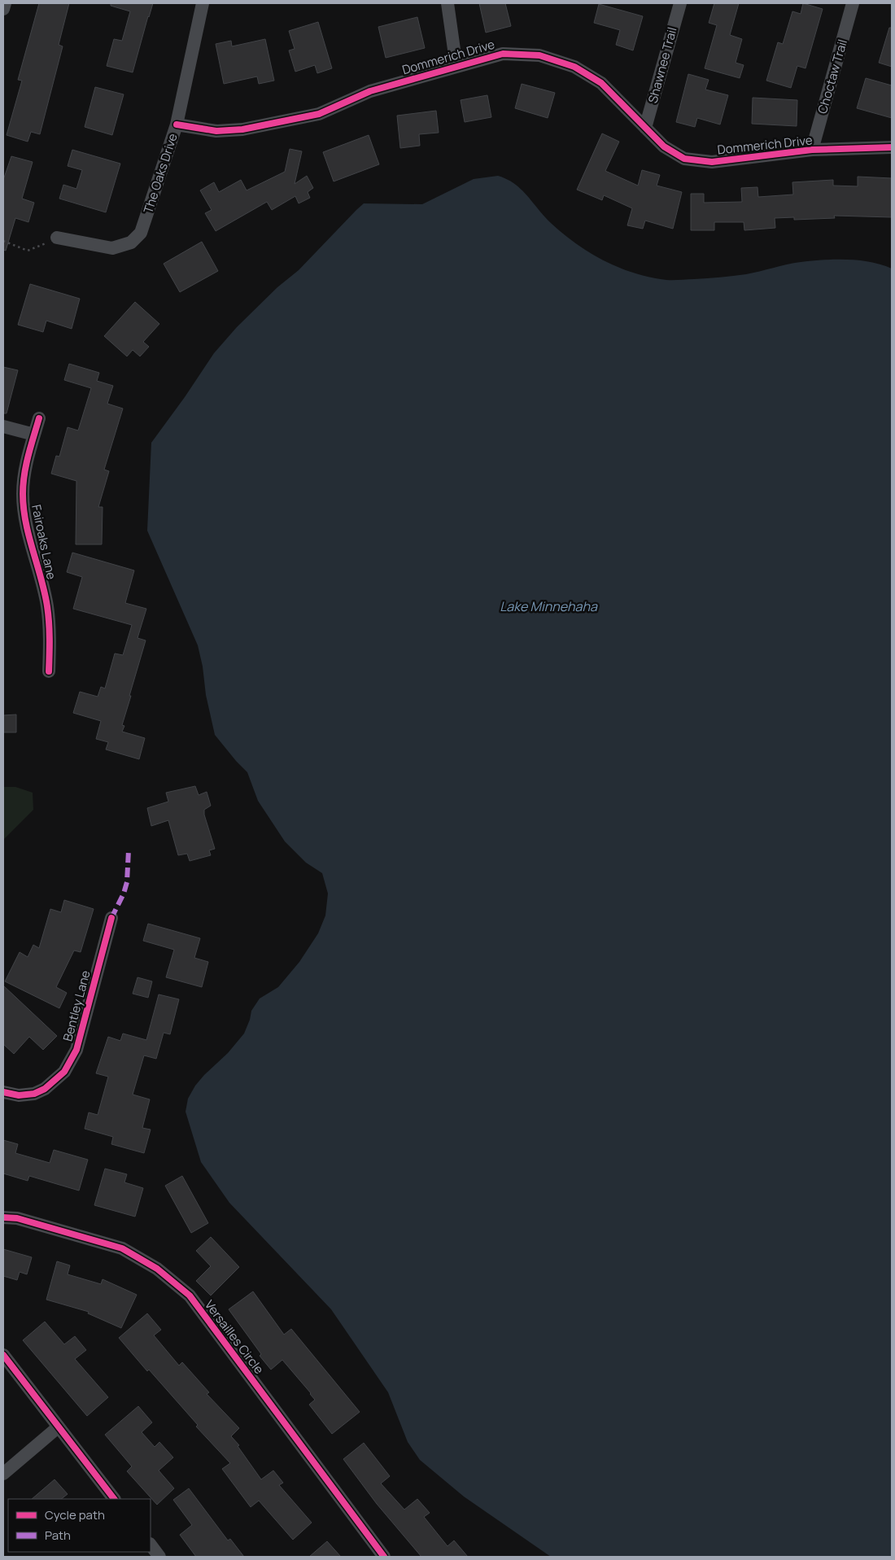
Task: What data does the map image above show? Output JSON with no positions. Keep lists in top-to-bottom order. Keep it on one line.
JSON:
{"streets":{"street":["Dommerich Drive","Shawnee Trail","Choctaw Trail","The Oaks Drive","Fairoaks Lane","Bentley Lane","Versailles Circle"]},"crossings":[["Dommerich Drive","Shawnee Trail"],["Dommerich Drive","Choctaw Trail"],["Dommerich Drive","The Oaks Drive"]],"water":["Lake Minnehaha"],"legend":["Cycle path","Path"]}
